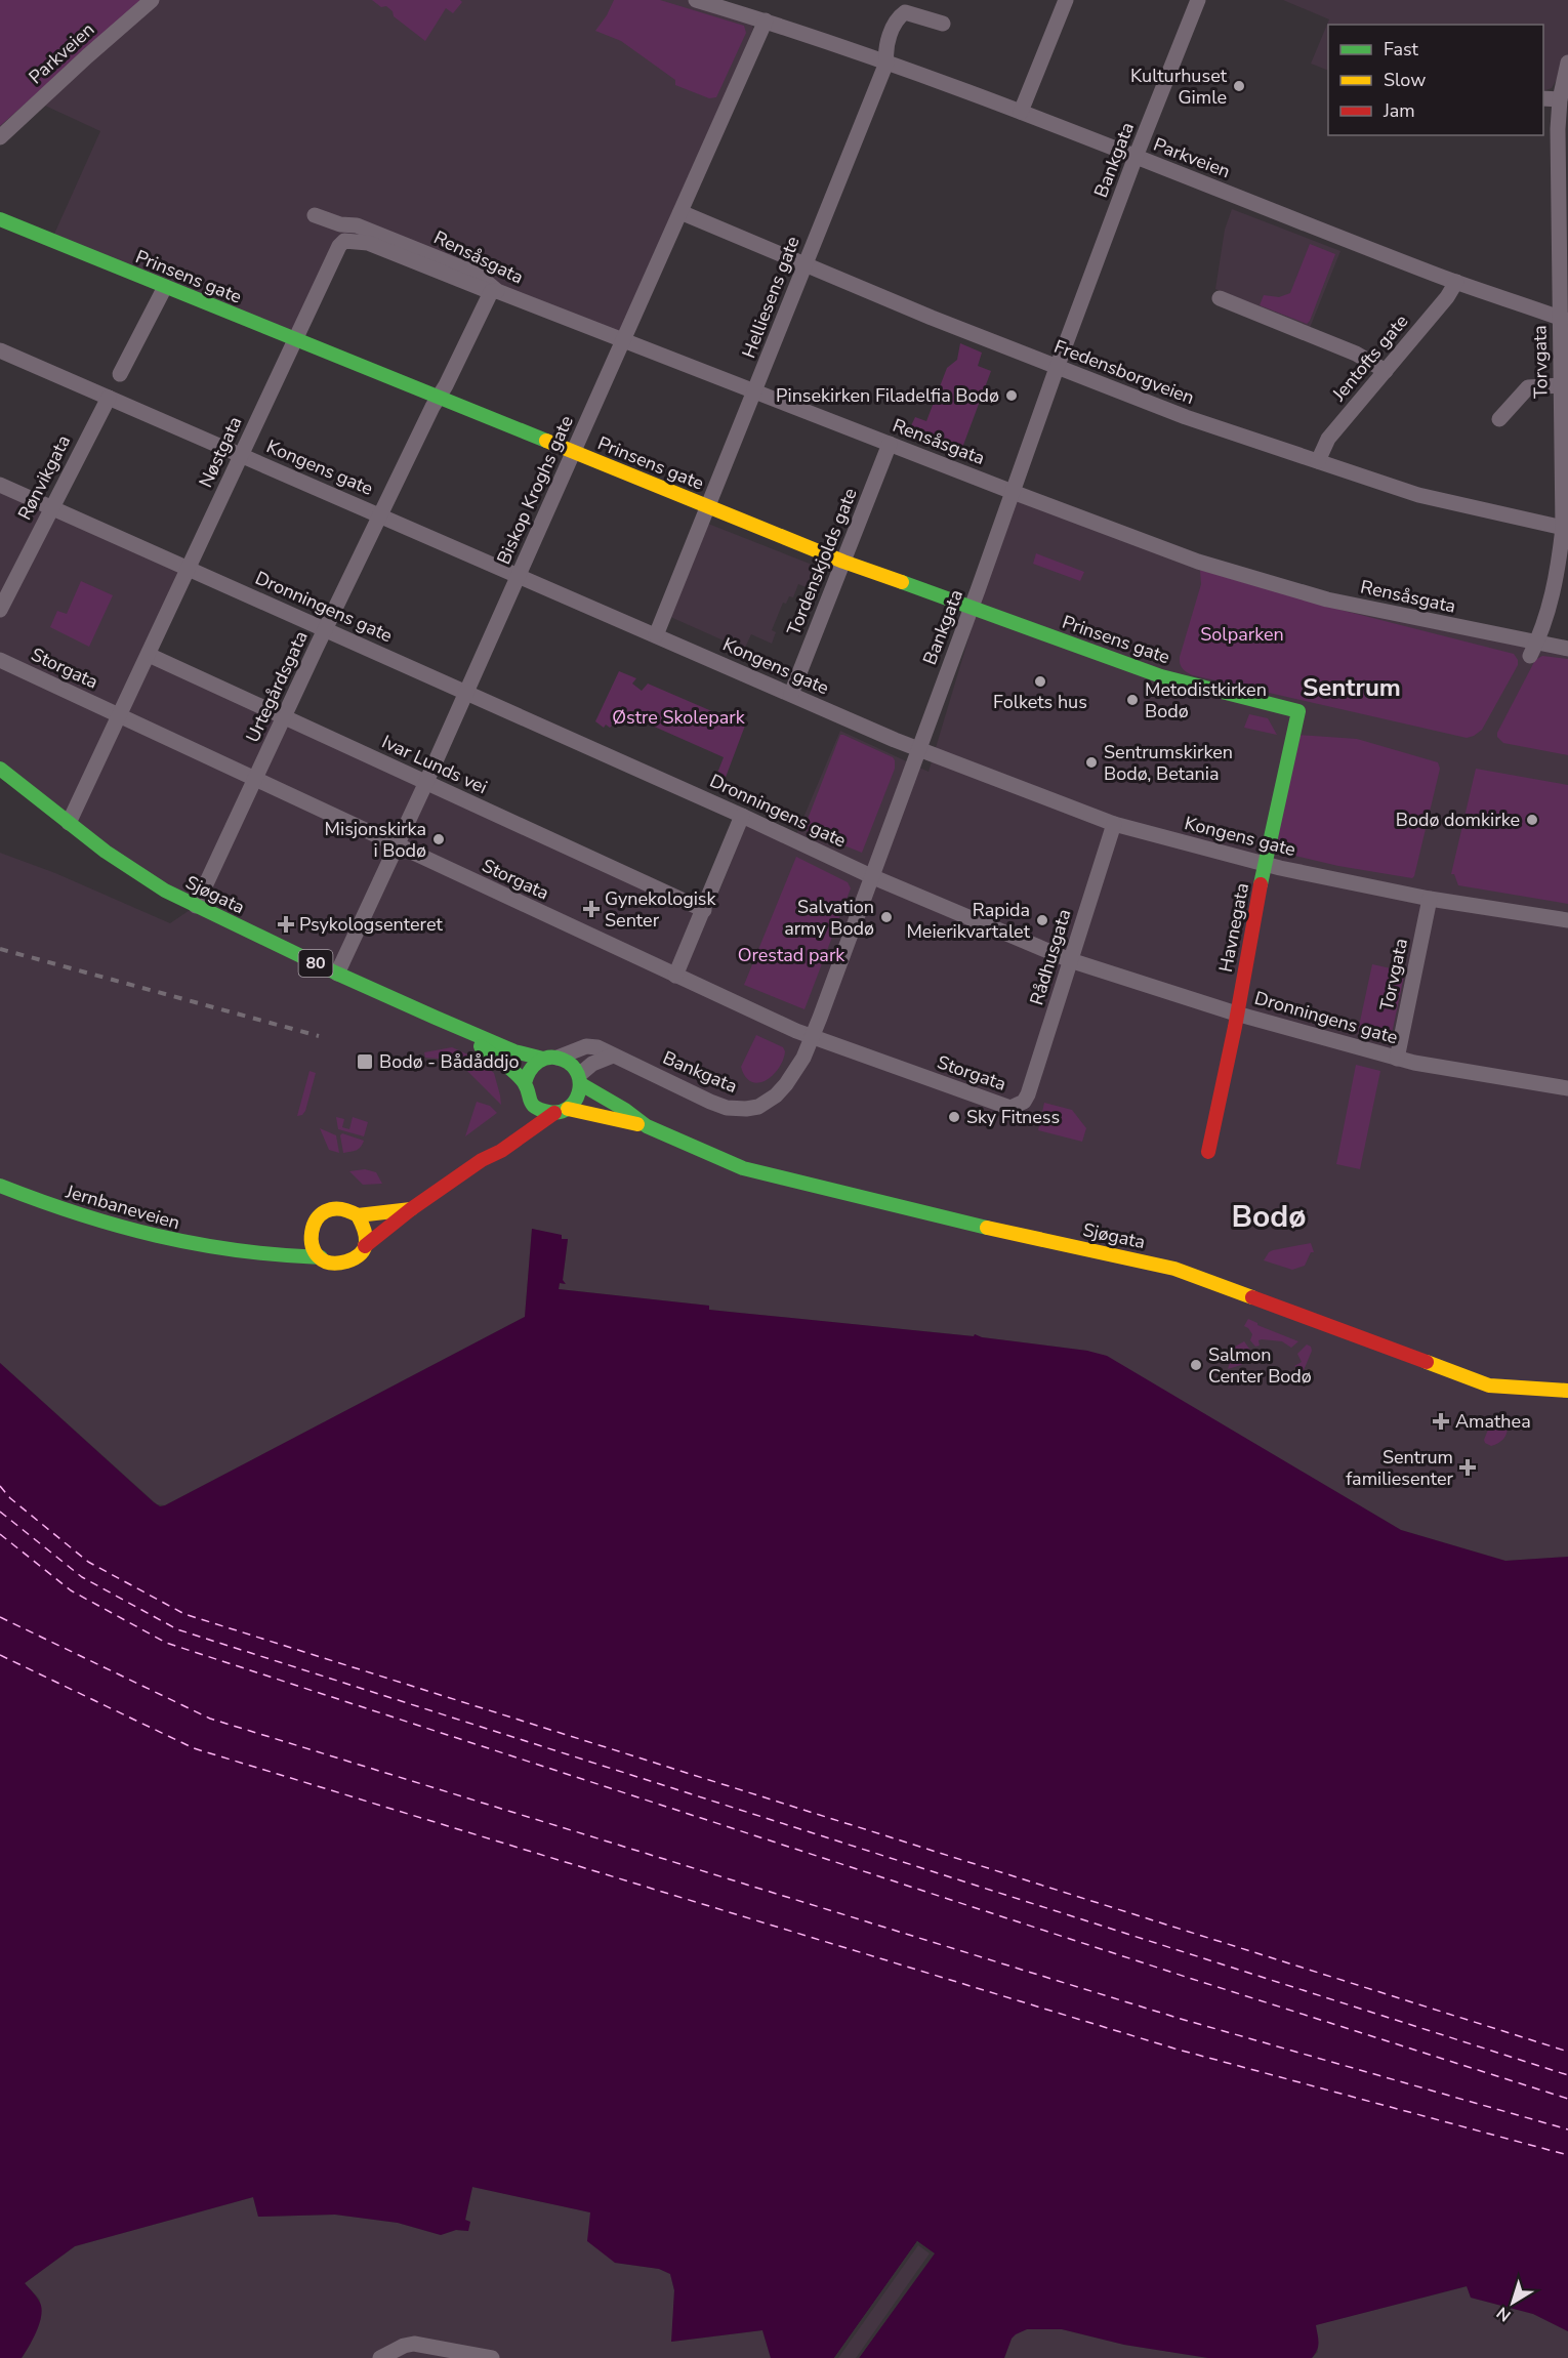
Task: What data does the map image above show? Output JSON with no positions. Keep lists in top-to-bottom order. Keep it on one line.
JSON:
{"streets":{"main road":["Prinsens gate","Sjøgata","Havnegata","80","Jernbaneveien"],"street":["Parkveien","Bankgata","Rensåsgata","Helliesens gate","Jentofts gate","Torvgata","Fredensborgveien","Nøstgata","Kongens gate","Rønvikgata","Biskop Kroghs gate","Tordenskjolds gate","Dronningens gate","Storgata","Urtegårdsgata","Ivar Lunds vei","Rådhusgata"]},"crossings":[["Parkveien","Bankgata"],["Parkveien","Helliesens gate"],["Parkveien","Jentofts gate"],["Parkveien","Torvgata"],["Parkveien","Biskop Kroghs gate"],["Bankgata","Rensåsgata"],["Bankgata","Prinsens gate"],["Bankgata","Fredensborgveien"],["Bankgata","Kongens gate"],["Bankgata","Dronningens gate"],["Bankgata","Storgata"],["Bankgata","Sjøgata"],["Bankgata","Jernbaneveien"],["Rensåsgata","Helliesens gate"],["Rensåsgata","Torvgata"],["Rensåsgata","Nøstgata"],["Rensåsgata","Biskop Kroghs gate"],["Rensåsgata","Tordenskjolds gate"],["Rensåsgata","Urtegårdsgata"],["Prinsens gate","Helliesens gate"],["Prinsens gate","Nøstgata"],["Prinsens gate","Biskop Kroghs gate"],["Prinsens gate","Tordenskjolds gate"],["Prinsens gate","Urtegårdsgata"],["Prinsens gate","Havnegata"],["Helliesens gate","Fredensborgveien"],["Helliesens gate","Kongens gate"],["Jentofts gate","Fredensborgveien"],["Torvgata","Fredensborgveien"],["Torvgata","Kongens gate"],["Torvgata","Dronningens gate"],["Fredensborgveien","Biskop Kroghs gate"],["Nøstgata","Kongens gate"],["Nøstgata","Dronningens gate"],["Nøstgata","Storgata"],["Nøstgata","Urtegårdsgata"],["Nøstgata","Ivar Lunds vei"],["Nøstgata","Sjøgata"],["Kongens gate","Rønvikgata"],["Kongens gate","Biskop Kroghs gate"],["Kongens gate","Tordenskjolds gate"],["Kongens gate","Urtegårdsgata"],["Kongens gate","Havnegata"],["Kongens gate","Rådhusgata"],["Rønvikgata","Dronningens gate"],["Biskop Kroghs gate","Dronningens gate"],["Biskop Kroghs gate","Storgata"],["Biskop Kroghs gate","Ivar Lunds vei"],["Biskop Kroghs gate","Sjøgata"],["Dronningens gate","Urtegårdsgata"],["Dronningens gate","Havnegata"],["Dronningens gate","Rådhusgata"],["Storgata","Urtegårdsgata"],["Storgata","Rådhusgata"],["Urtegårdsgata","Ivar Lunds vei"],["Urtegårdsgata","Sjøgata"],["Sjøgata","Jernbaneveien"]],"districts":["Sentrum","Bodø"],"parks":["Solparken","Østre Skolepark","Orestad park"],"places":{"other":["Kulturhuset Gimle","Pinsekirken Filadelfia Bodø","Folkets hus","Metodistkirken Bodø","Sentrumskirken Bodø, Betania","Bodø domkirke","Misjonskirka i Bodø","Salvation army Bodø","Rapida Meierikvartalet","Sky Fitness","Salmon Center Bodø"],"health":["Gynekologisk Senter","Psykologsenteret","Amathea","Sentrum familiesenter"],"transit":["Bodø - Bådåddjo"]},"legend":["Fast","Slow","Jam"],"north":"bottom left"}
